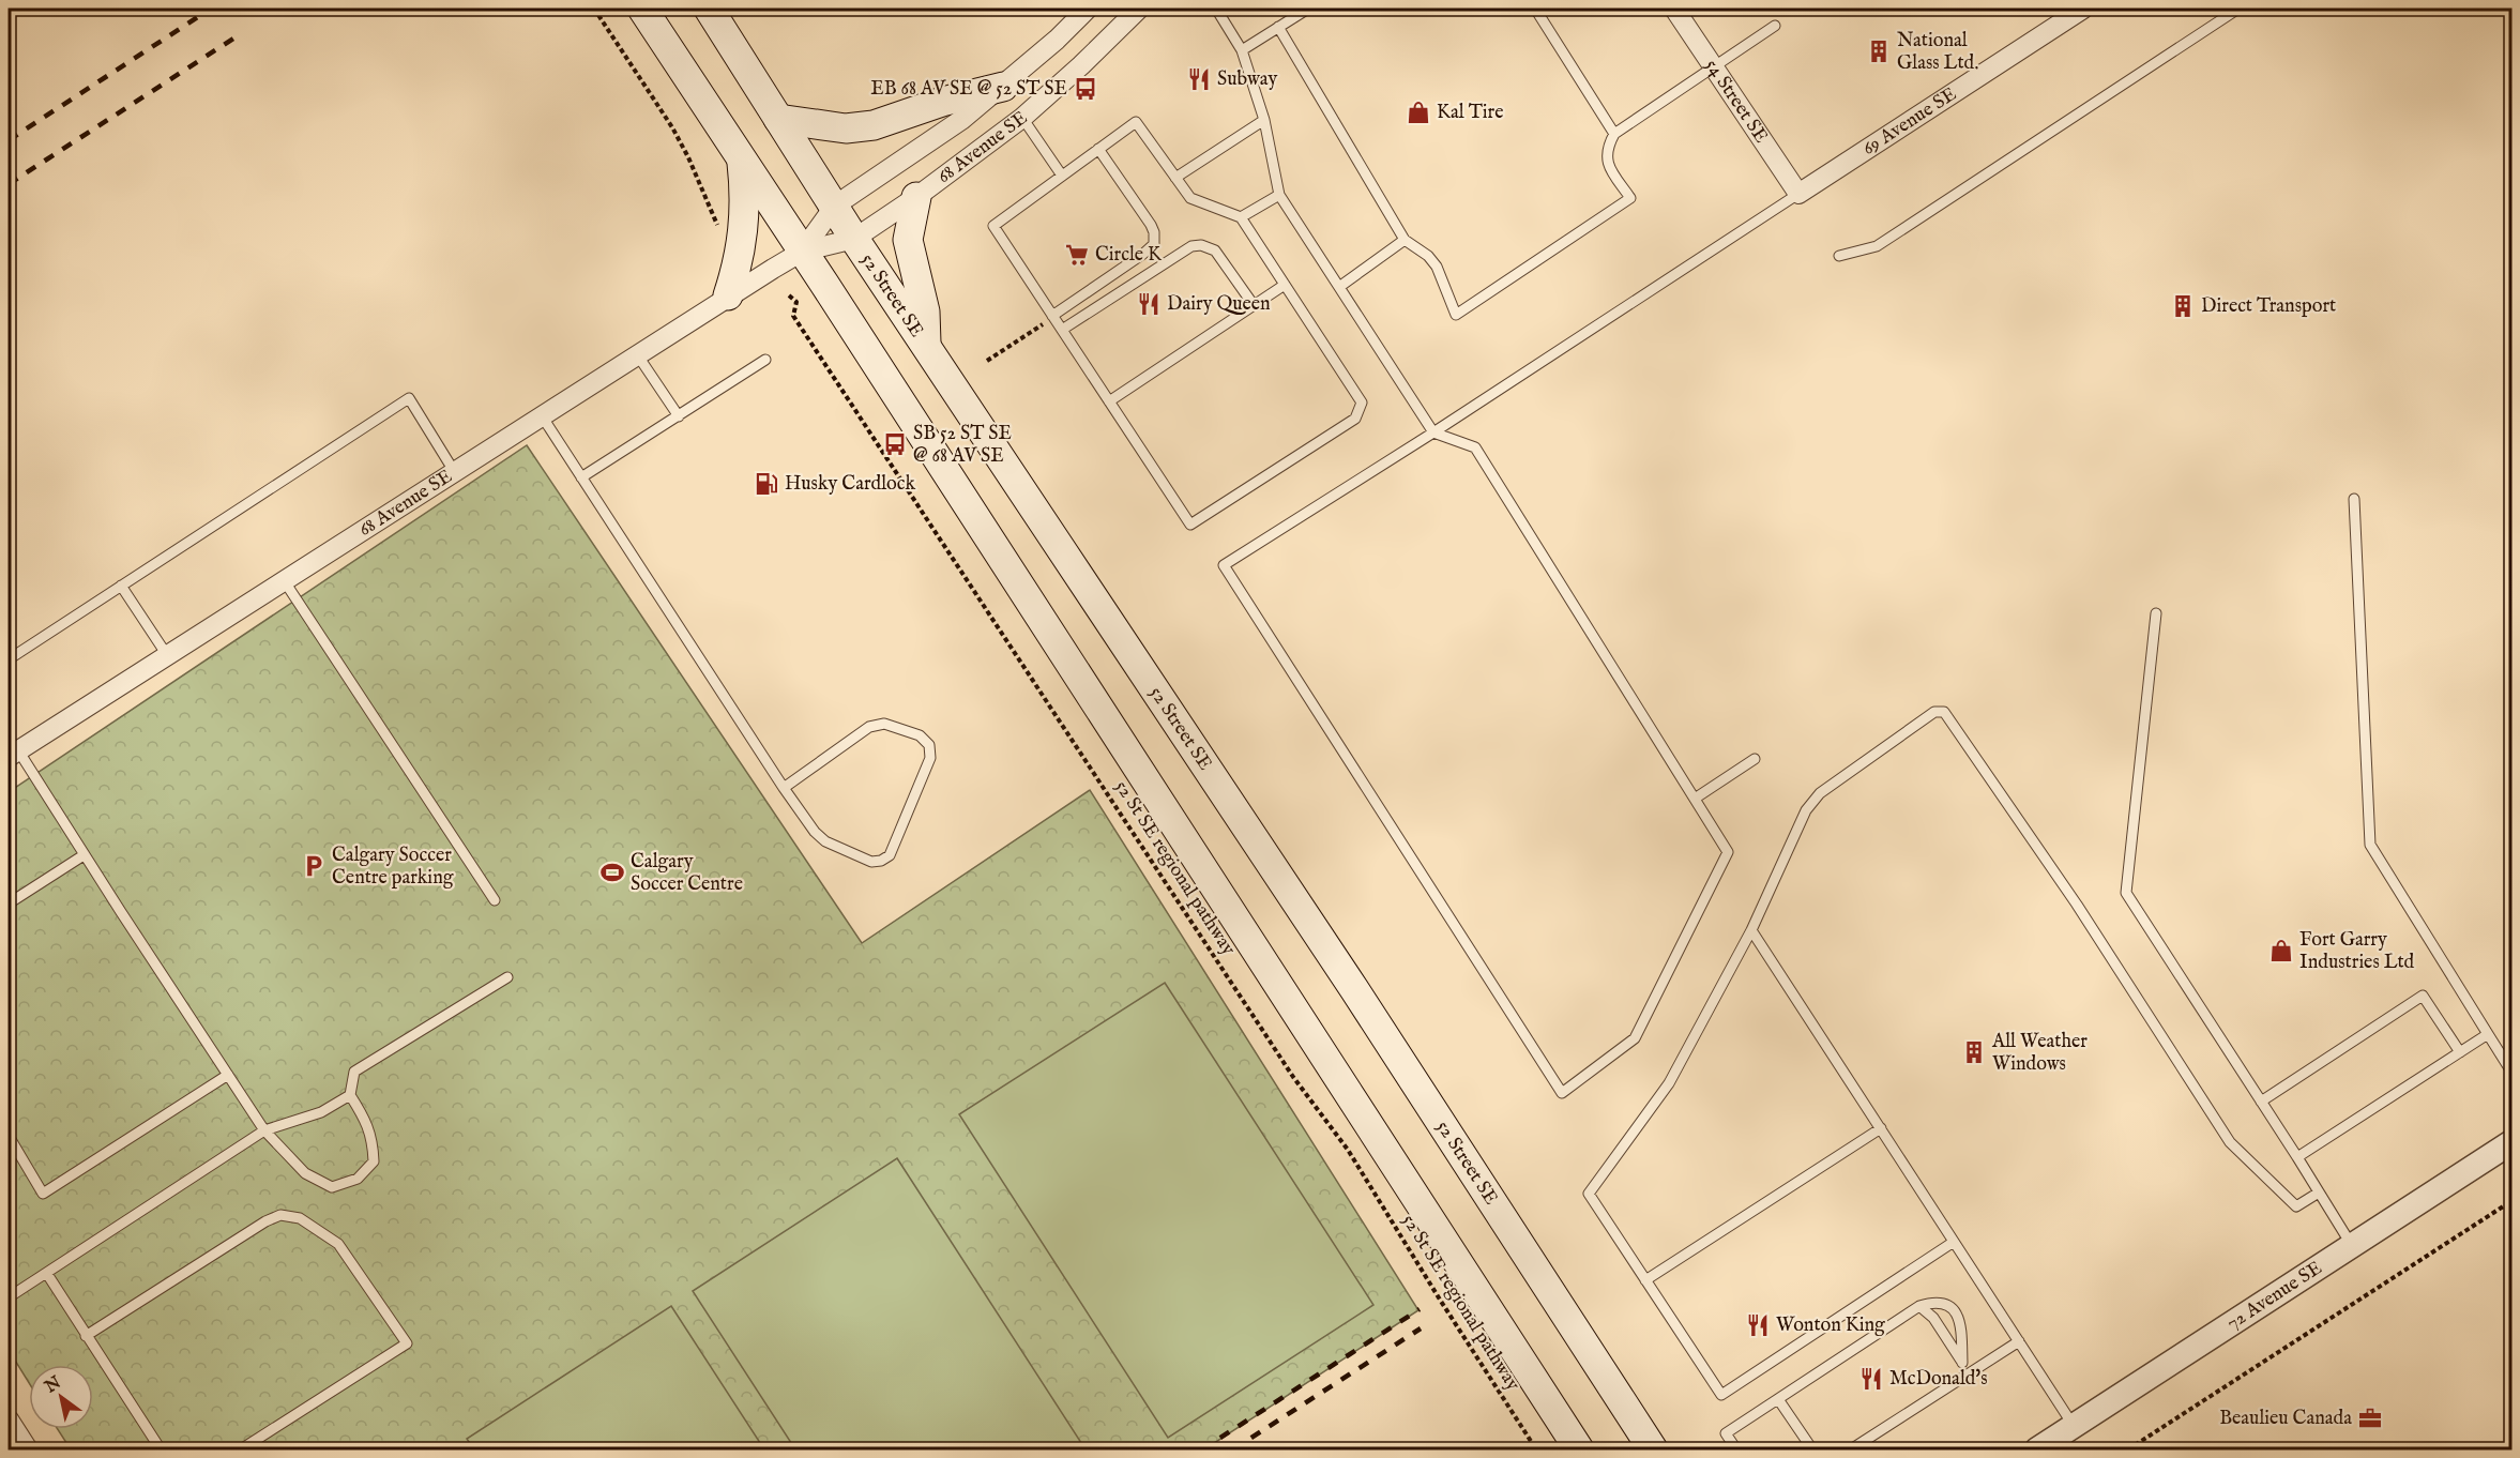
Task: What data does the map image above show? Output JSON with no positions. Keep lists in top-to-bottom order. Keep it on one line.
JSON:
{"streets":{"main road":["52 Street SE"],"street":["54 Street SE","69 Avenue SE","68 Avenue SE","72 Avenue SE"],"path":["52 St SE regional pathway"]},"crossings":[["54 Street SE","69 Avenue SE"],["68 Avenue SE","52 Street SE"]],"places":{"building":["National Glass Ltd.","Direct Transport","All Weather Windows"],"restaurant":["Subway","Dairy Queen","Wonton King","McDonald's"],"bus stop":["EB 68 AV SE @ 52 ST SE","SB 52 ST SE @ 68 AV SE"],"shop":["Kal Tire","Fort Garry Industries Ltd"],"supermarket":["Circle K"],"fuel station":["Husky Cardlock"],"parking":["Calgary Soccer Centre parking"],"sports":["Calgary Soccer Centre"],"office":["Beaulieu Canada"]},"north":"top left"}
